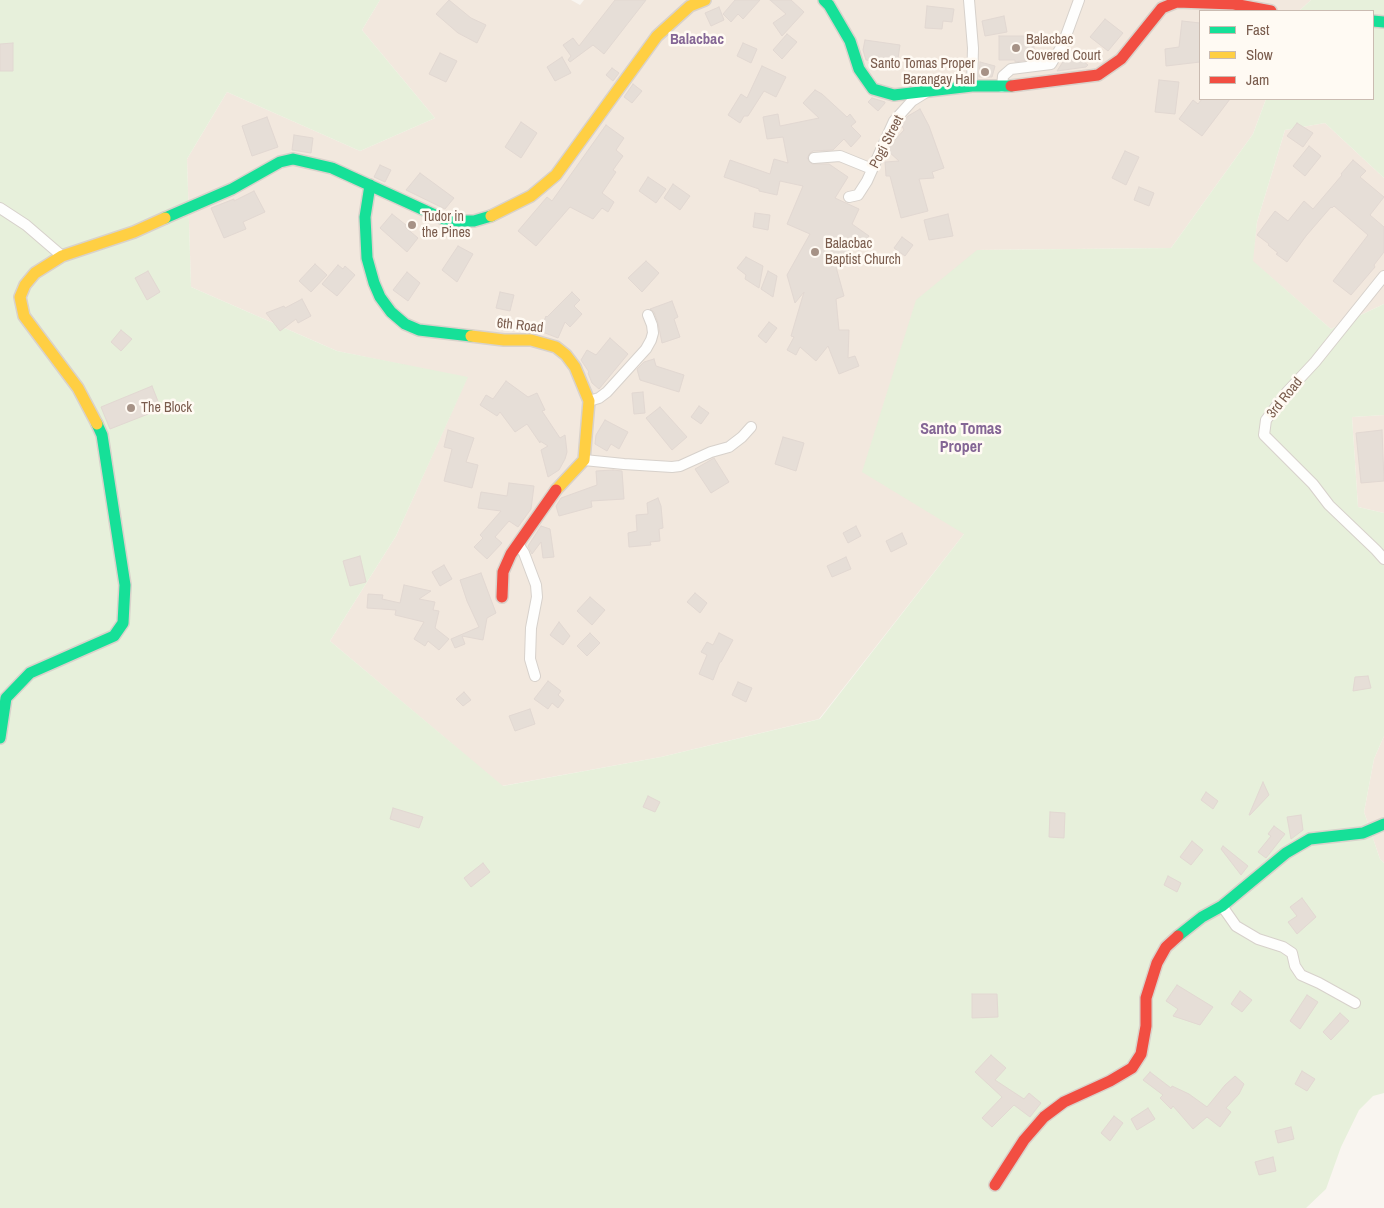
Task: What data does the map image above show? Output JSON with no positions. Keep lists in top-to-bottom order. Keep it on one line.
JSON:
{"streets":{"main road":["6th Road"],"street":["Pogi Street","3rd Road"]},"districts":["Balacbac","Santo Tomas Proper"],"places":["Balacbac Covered Court","Santo Tomas Proper Barangay Hall","Tudor in the Pines","Balacbac Baptist Church","The Block"],"legend":["Fast","Slow","Jam"]}
